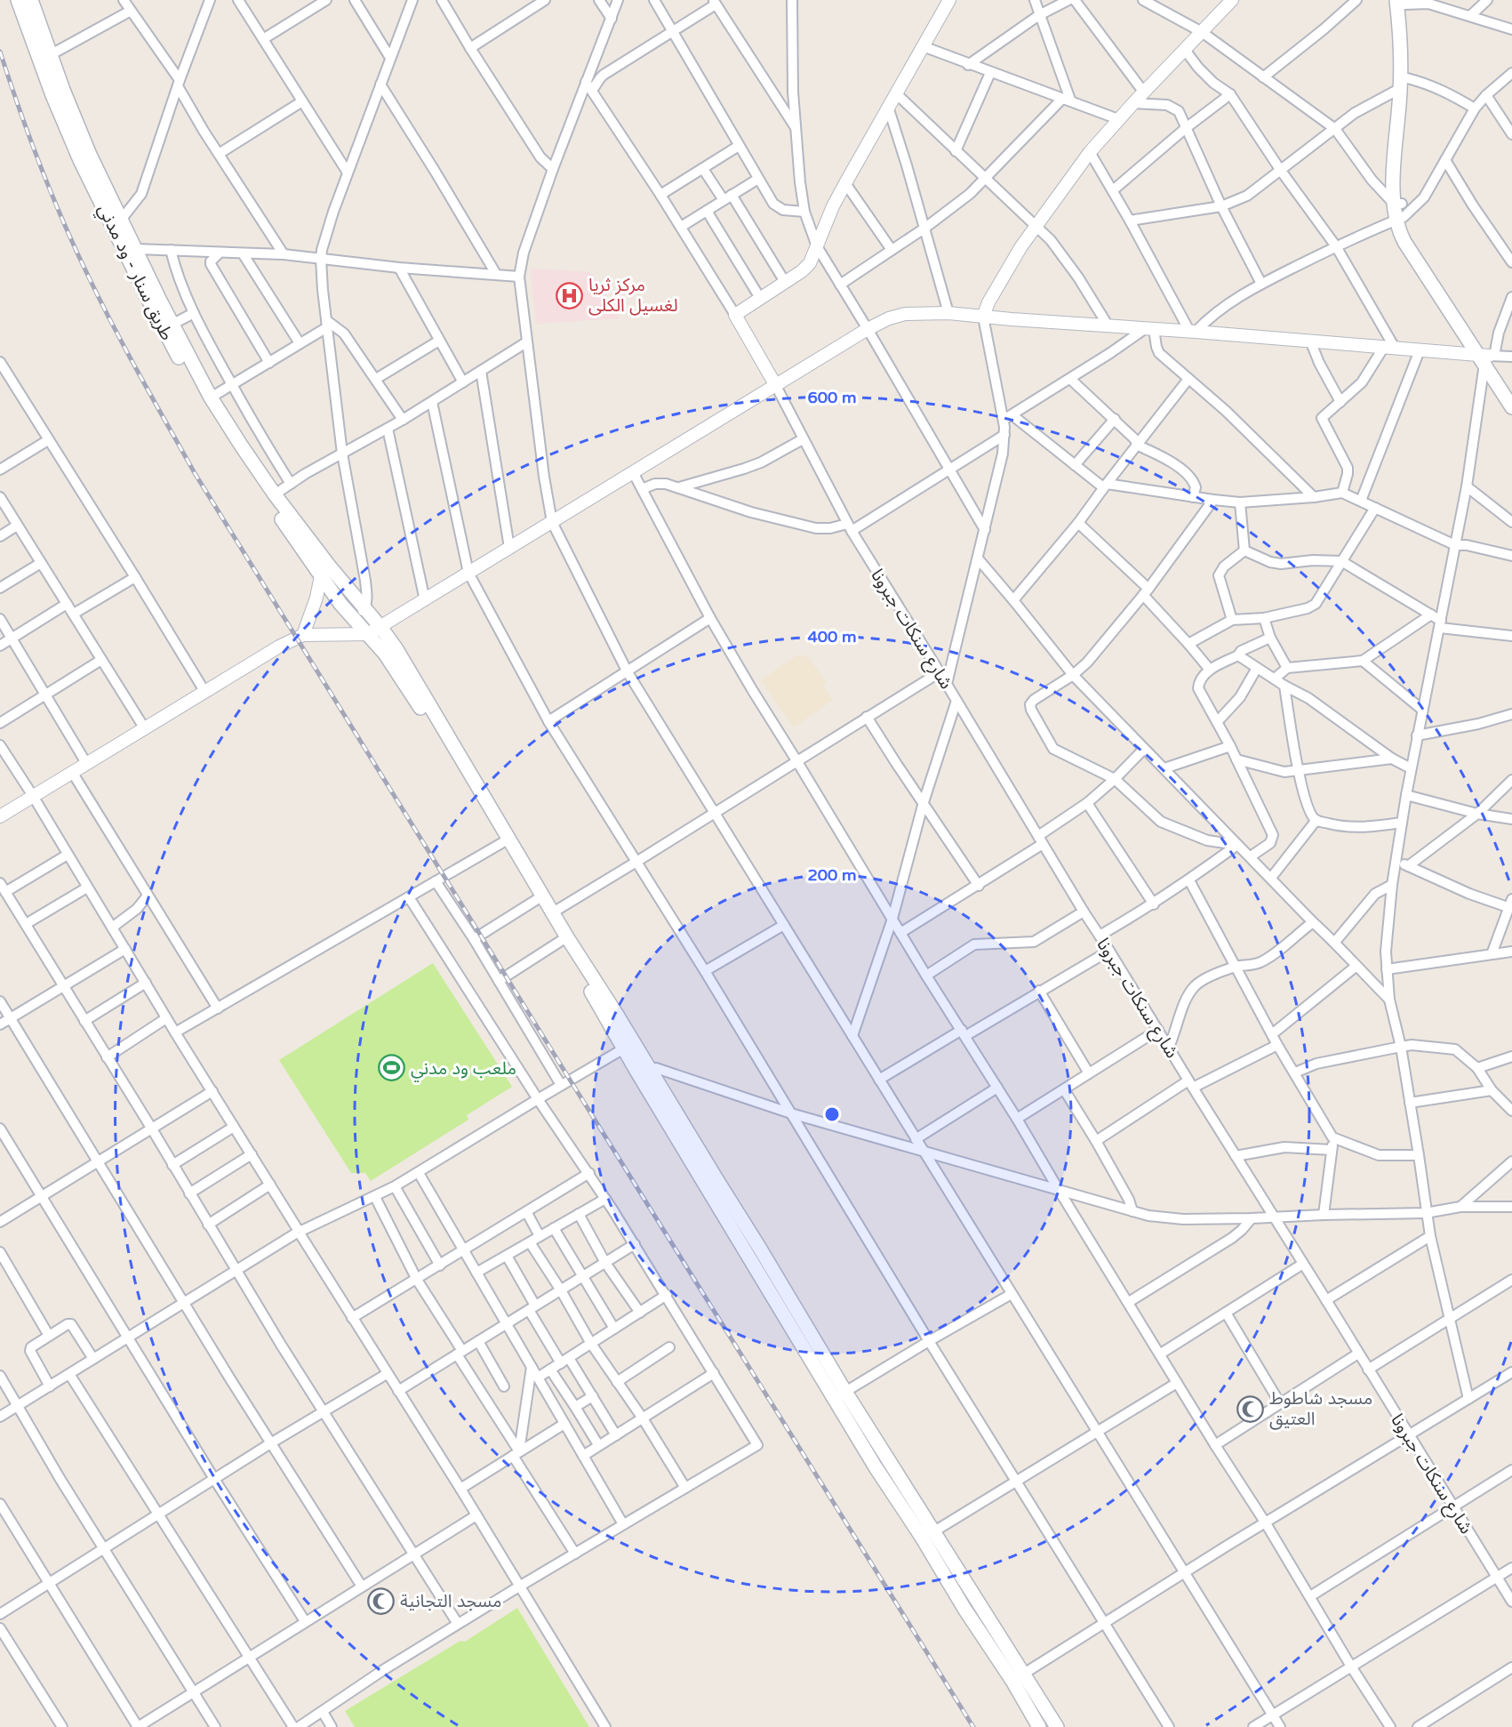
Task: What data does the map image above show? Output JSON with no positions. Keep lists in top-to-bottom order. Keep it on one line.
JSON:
{"streets":{"main road":["طريق سنار - ود مدني"],"street":["شارع سنكات جبرونا"]},"places":{"hospital":["مركز ثريا لغسيل الكلى"],"sports":["ملعب ود مدني"],"mosque":["مسجد شاطوط العتيق","مسجد التجانية"]},"rings":["600 m","400 m","200 m"]}
